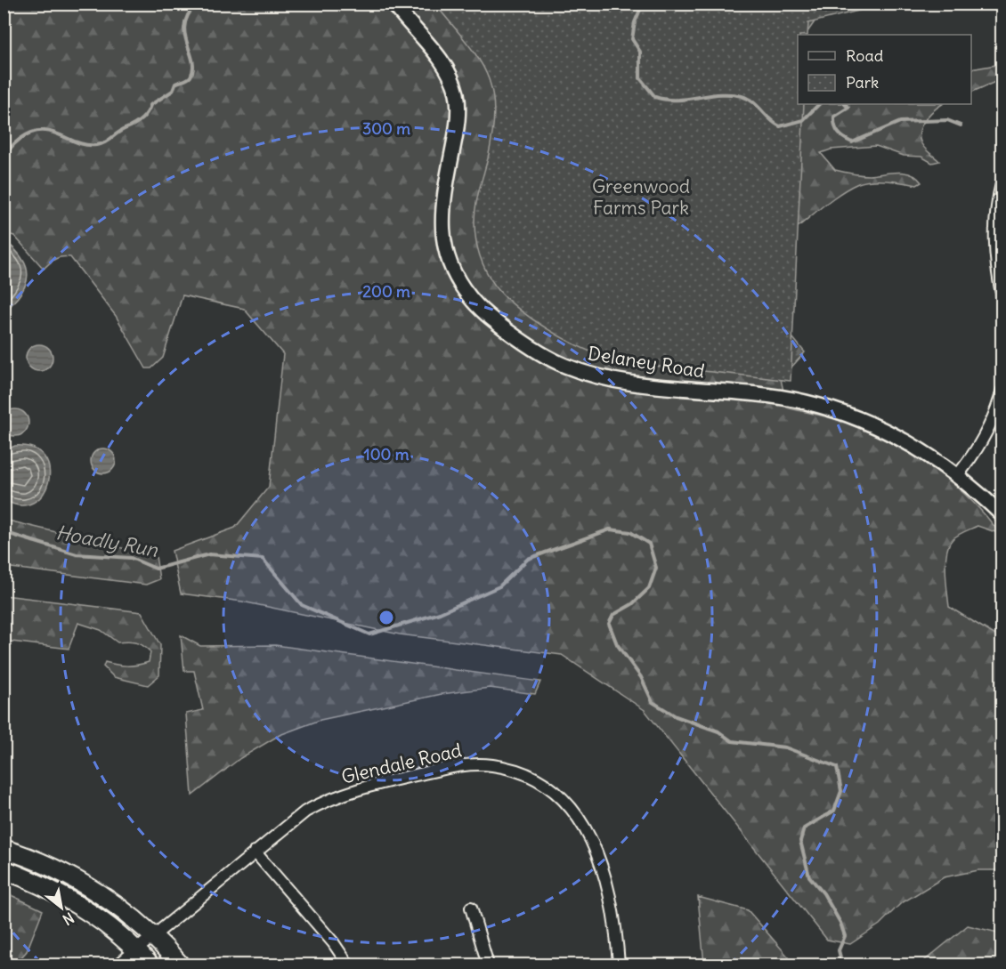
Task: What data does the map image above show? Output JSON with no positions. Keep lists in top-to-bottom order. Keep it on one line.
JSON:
{"streets":{"street":["Delaney Road","Glendale Road"]},"water":["Hoadly Run"],"parks":["Greenwood Farms Park"],"legend":["Road","Park"],"north":"bottom right","rings":["300 m","200 m","100 m"]}
